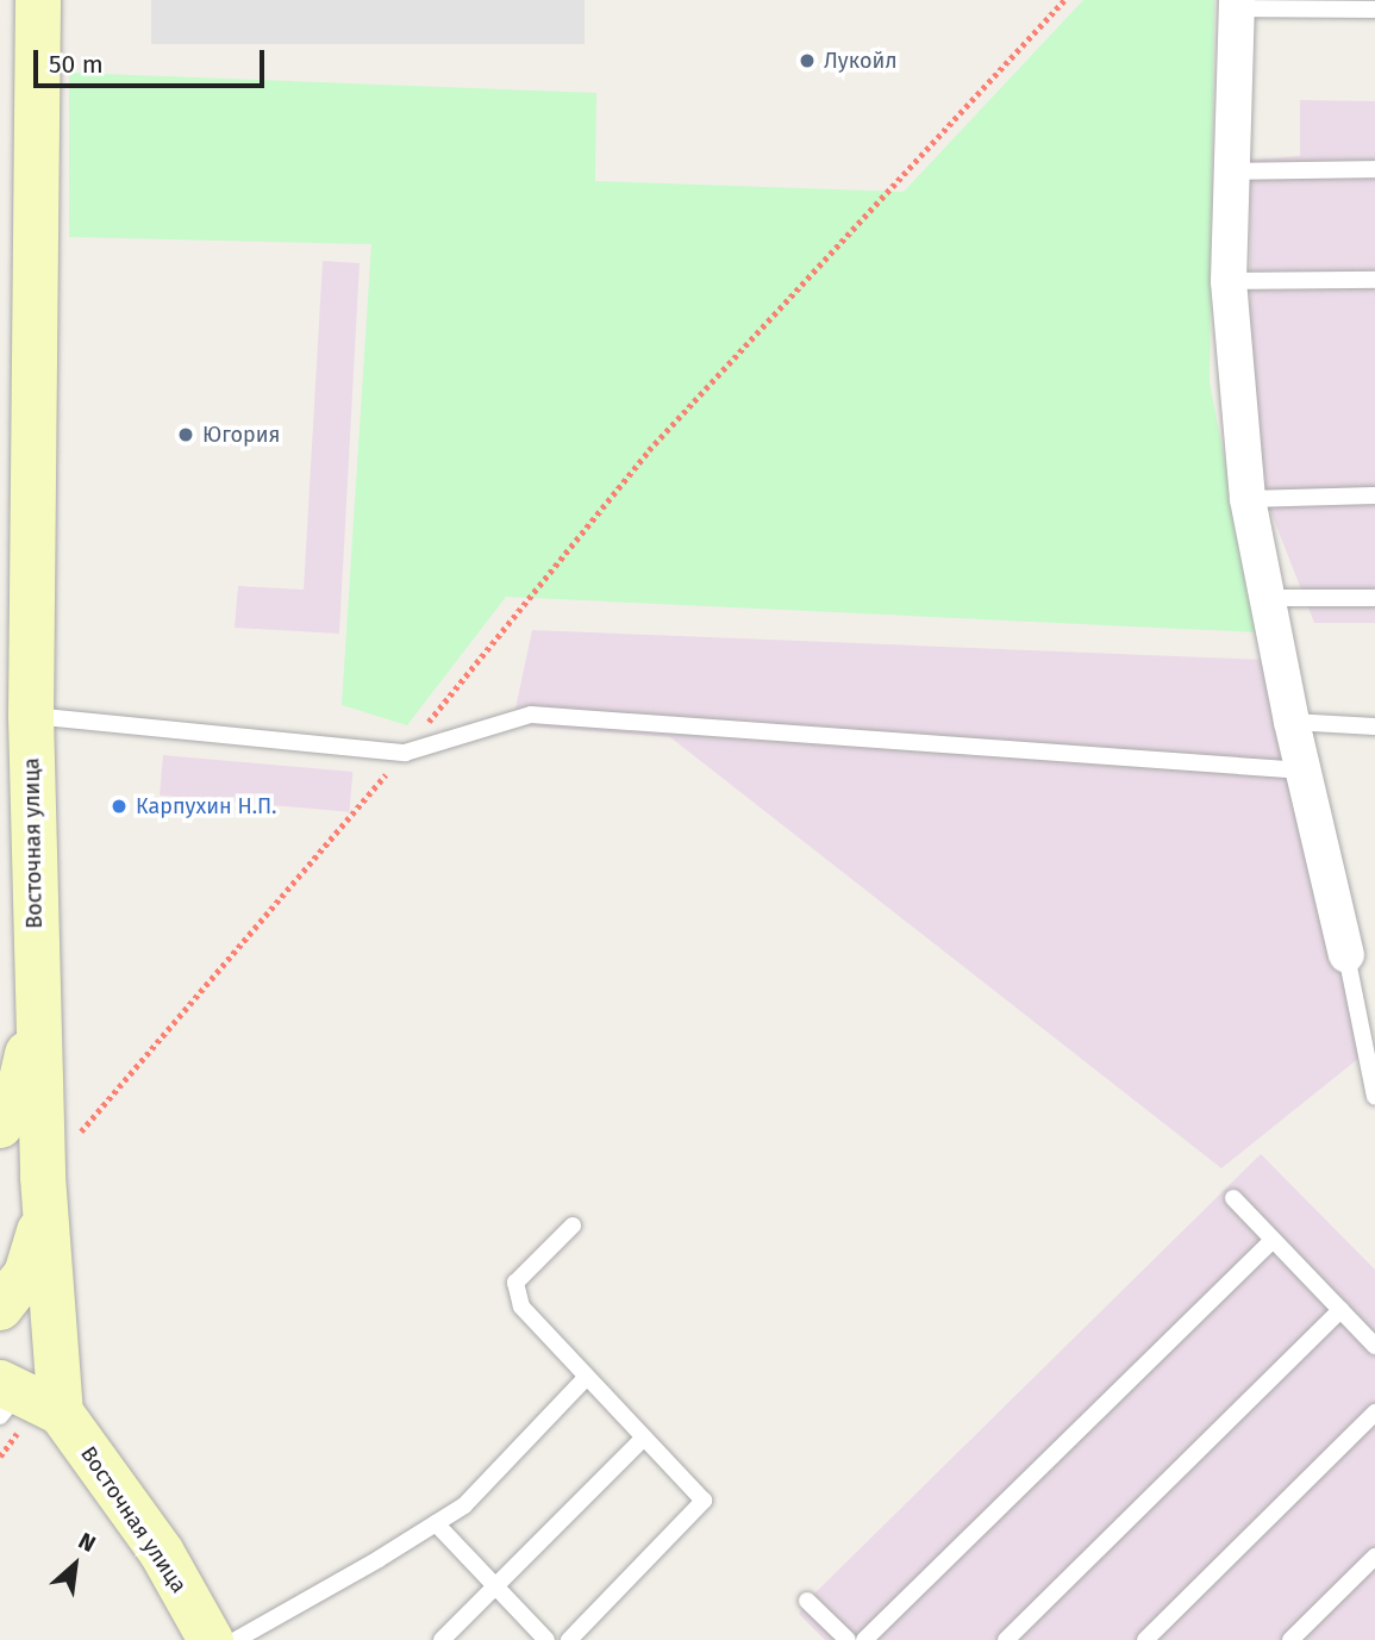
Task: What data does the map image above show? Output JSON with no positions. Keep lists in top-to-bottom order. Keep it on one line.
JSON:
{"streets":{"street":["Восточная улица"]},"places":["Лукойл","Югория","Карпухин Н.П."],"scale_bar":"50 m","north":"top right"}
